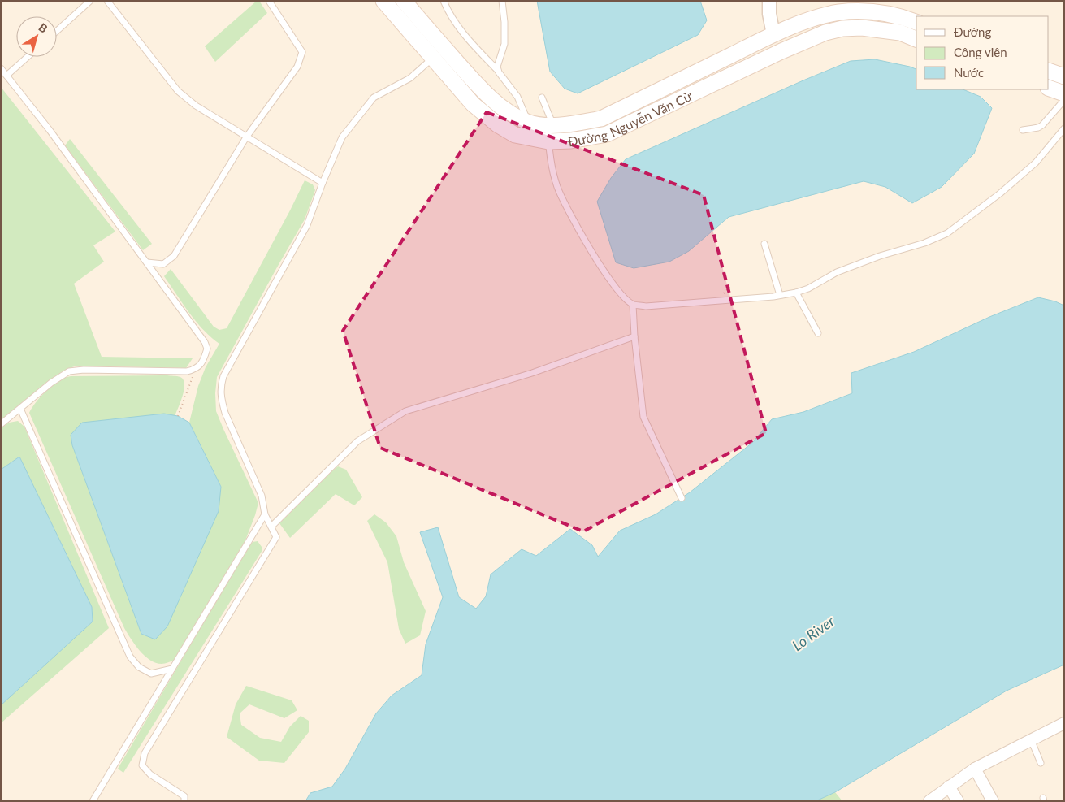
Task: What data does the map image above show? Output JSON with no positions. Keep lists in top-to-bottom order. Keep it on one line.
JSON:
{"streets":{"main road":["Đường Nguyễn Văn Cừ"]},"water":["Lo River"],"legend":["Đường","Công viên","Nước"],"north":"top right"}
